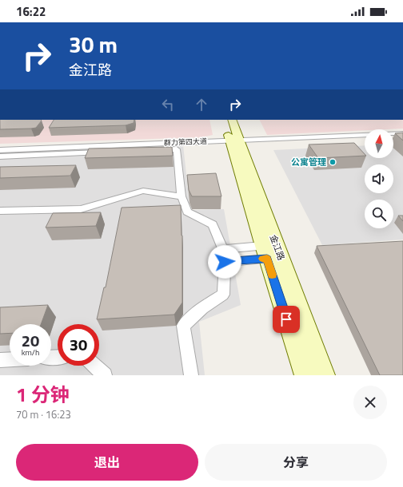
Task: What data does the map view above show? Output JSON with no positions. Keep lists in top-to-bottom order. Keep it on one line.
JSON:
{"streets":{"street":["群力第四大道","金江路"]},"crossings":[["群力第四大道","金江路"]],"places":["公寓管理"],"north":"top","page":{"status":"16:22","turn":["30 m","金江路"],"speed":"20 km/h","limit":"30","heading":["1 分钟","70 m · 16:23"],"buttons":["退出","分享"]}}
